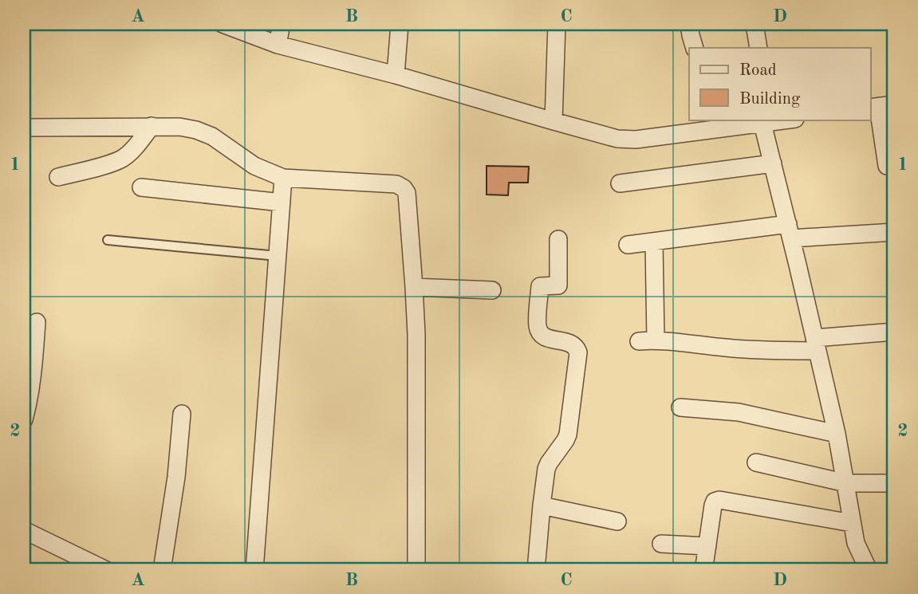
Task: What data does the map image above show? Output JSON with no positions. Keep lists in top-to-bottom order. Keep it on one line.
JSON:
{"legend":["Road","Building"],"grid":{"columns":["A","B","C","D"],"rows":["1","2"]}}
